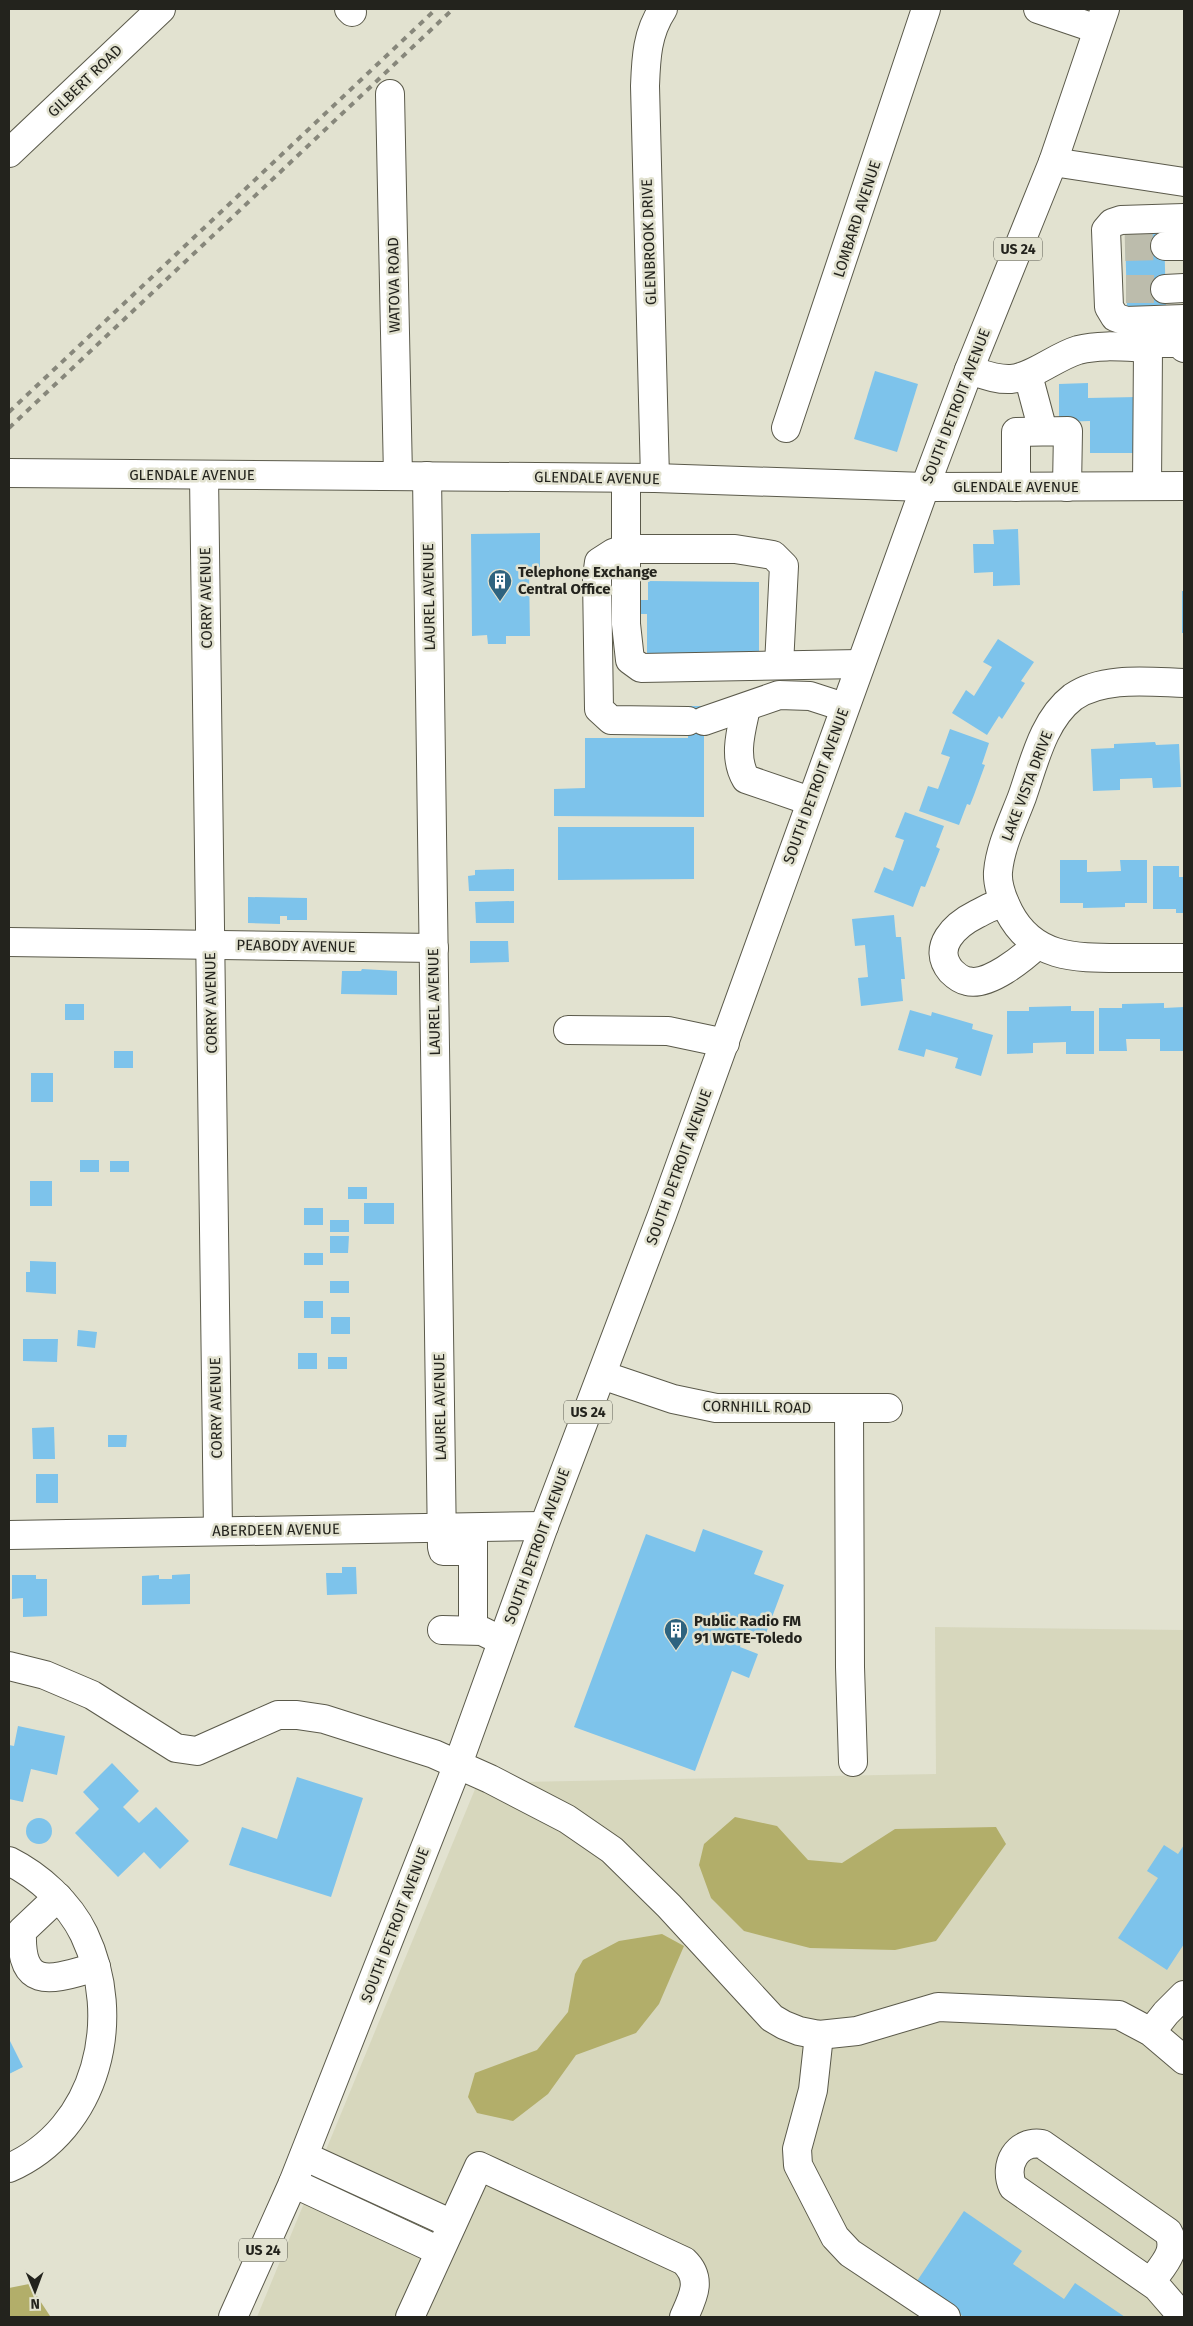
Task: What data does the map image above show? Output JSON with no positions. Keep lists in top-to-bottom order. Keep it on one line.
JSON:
{"streets":{"street":["GILBERT ROAD","LOMBARD AVENUE","GLENBROOK DRIVE","US 24","WATOVA ROAD","SOUTH DETROIT AVENUE","GLENDALE AVENUE","LAUREL AVENUE","CORRY AVENUE","LAKE VISTA DRIVE","PEABODY AVENUE","CORNHILL ROAD","ABERDEEN AVENUE"]},"crossings":[["GLENBROOK DRIVE","GLENDALE AVENUE"],["WATOVA ROAD","GLENDALE AVENUE"],["SOUTH DETROIT AVENUE","GLENDALE AVENUE"],["SOUTH DETROIT AVENUE","CORNHILL ROAD"],["SOUTH DETROIT AVENUE","ABERDEEN AVENUE"],["GLENDALE AVENUE","LAUREL AVENUE"],["GLENDALE AVENUE","CORRY AVENUE"],["LAUREL AVENUE","PEABODY AVENUE"],["LAUREL AVENUE","ABERDEEN AVENUE"],["CORRY AVENUE","PEABODY AVENUE"],["CORRY AVENUE","ABERDEEN AVENUE"]],"places":{"building":["Telephone Exchange Central Office","Public Radio FM 91 WGTE-Toledo"]},"north":"bottom"}
